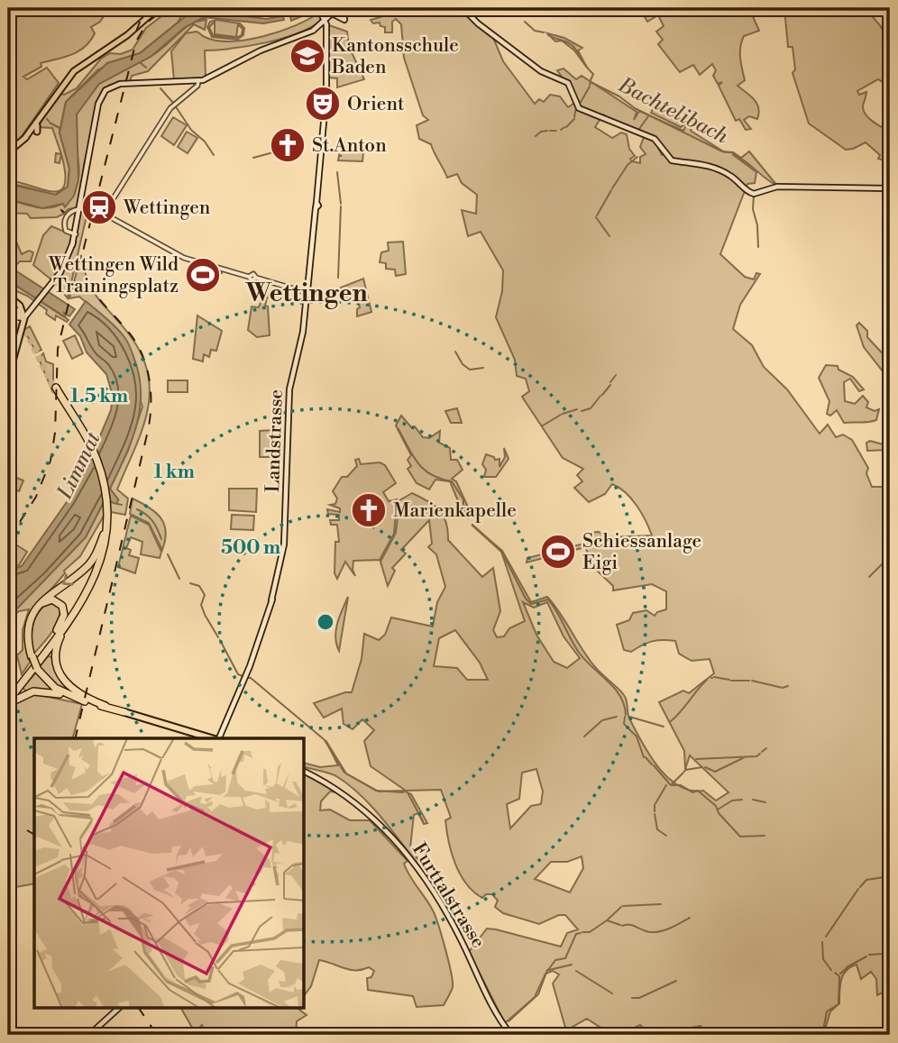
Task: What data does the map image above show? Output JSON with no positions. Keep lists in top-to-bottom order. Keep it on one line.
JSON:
{"streets":{"main road":["Landstrasse","Furttalstrasse"]},"districts":["Wettingen"],"water":["Bachtelibach","Limmat"],"places":{"school or university":["Kantonsschule Baden"],"theatre":["Orient"],"church":["St.Anton","Marienkapelle"],"station":["Wettingen"],"sports":["Wettingen Wild Trainingsplatz","Schiessanlage Eigi"]},"rings":["1.5 km","1 km","500 m"]}
